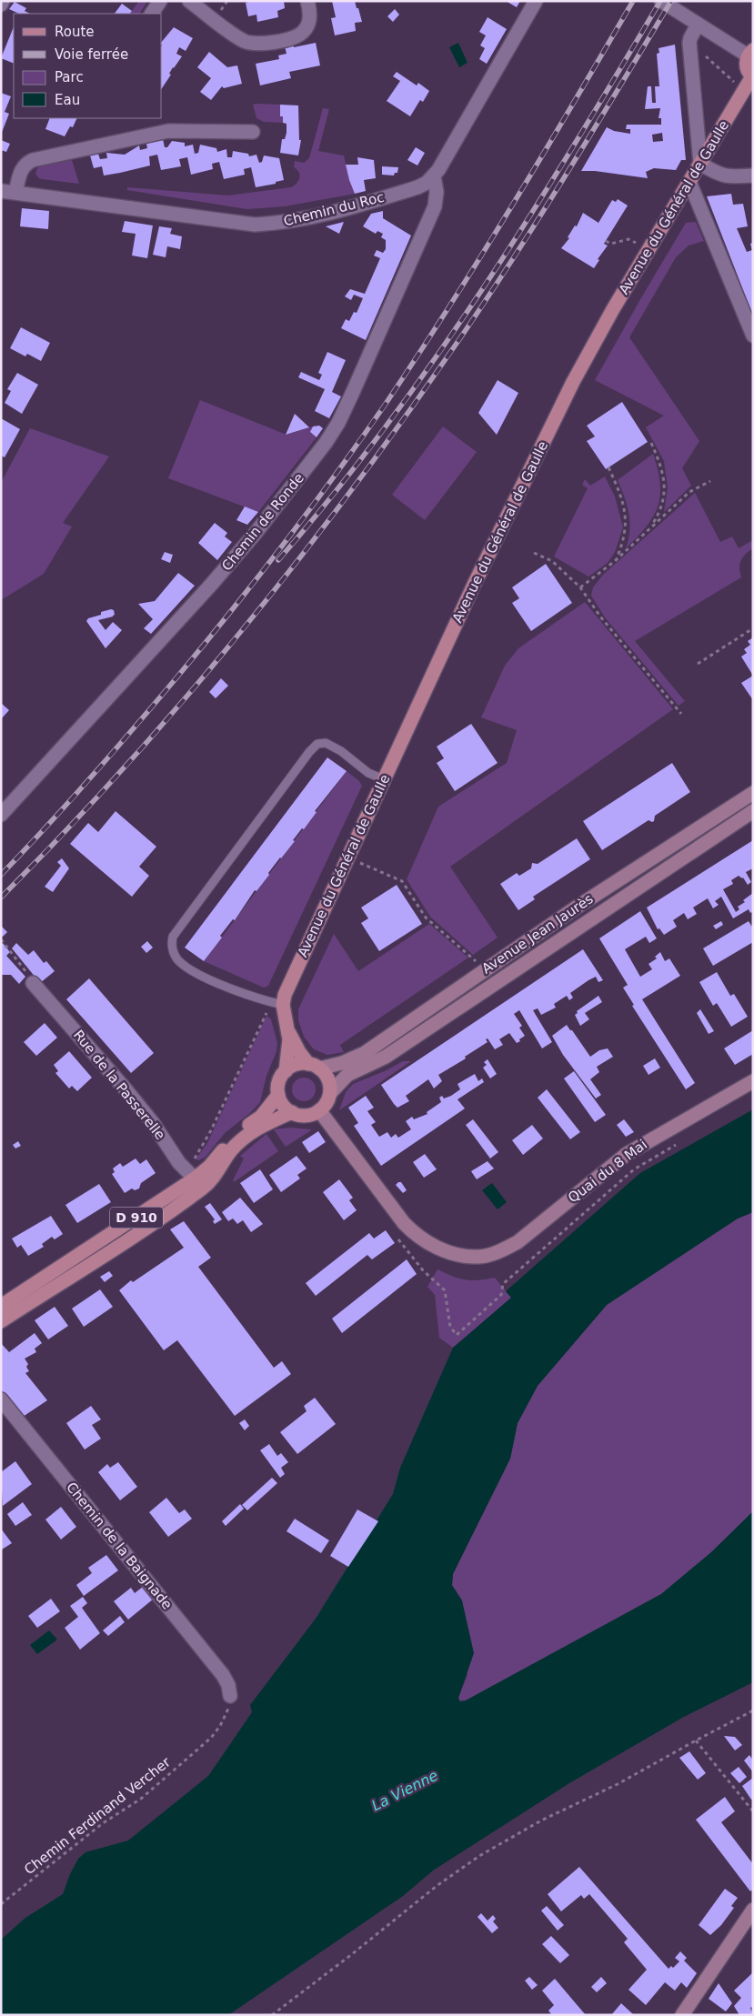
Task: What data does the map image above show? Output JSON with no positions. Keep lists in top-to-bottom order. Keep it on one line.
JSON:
{"streets":{"main road":["Avenue du Général de Gaulle","Avenue Jean Jaurès","Quai du 8 Mai","D 910"],"street":["Chemin du Roc","Chemin de Ronde","Rue de la Passerelle","Chemin de la Baignade"],"path":["Chemin Ferdinand Vercher"]},"crossings":[["Avenue du Général de Gaulle","Avenue Jean Jaurès"],["Avenue du Général de Gaulle","Quai du 8 Mai"],["Avenue du Général de Gaulle","D 910"],["Chemin du Roc","Chemin de Ronde"],["Avenue Jean Jaurès","Quai du 8 Mai"],["Avenue Jean Jaurès","D 910"],["Rue de la Passerelle","D 910"],["Quai du 8 Mai","D 910"],["Chemin de la Baignade","Chemin Ferdinand Vercher"]],"water":["La Vienne"],"legend":["Route","Voie ferrée","Parc","Eau"]}
